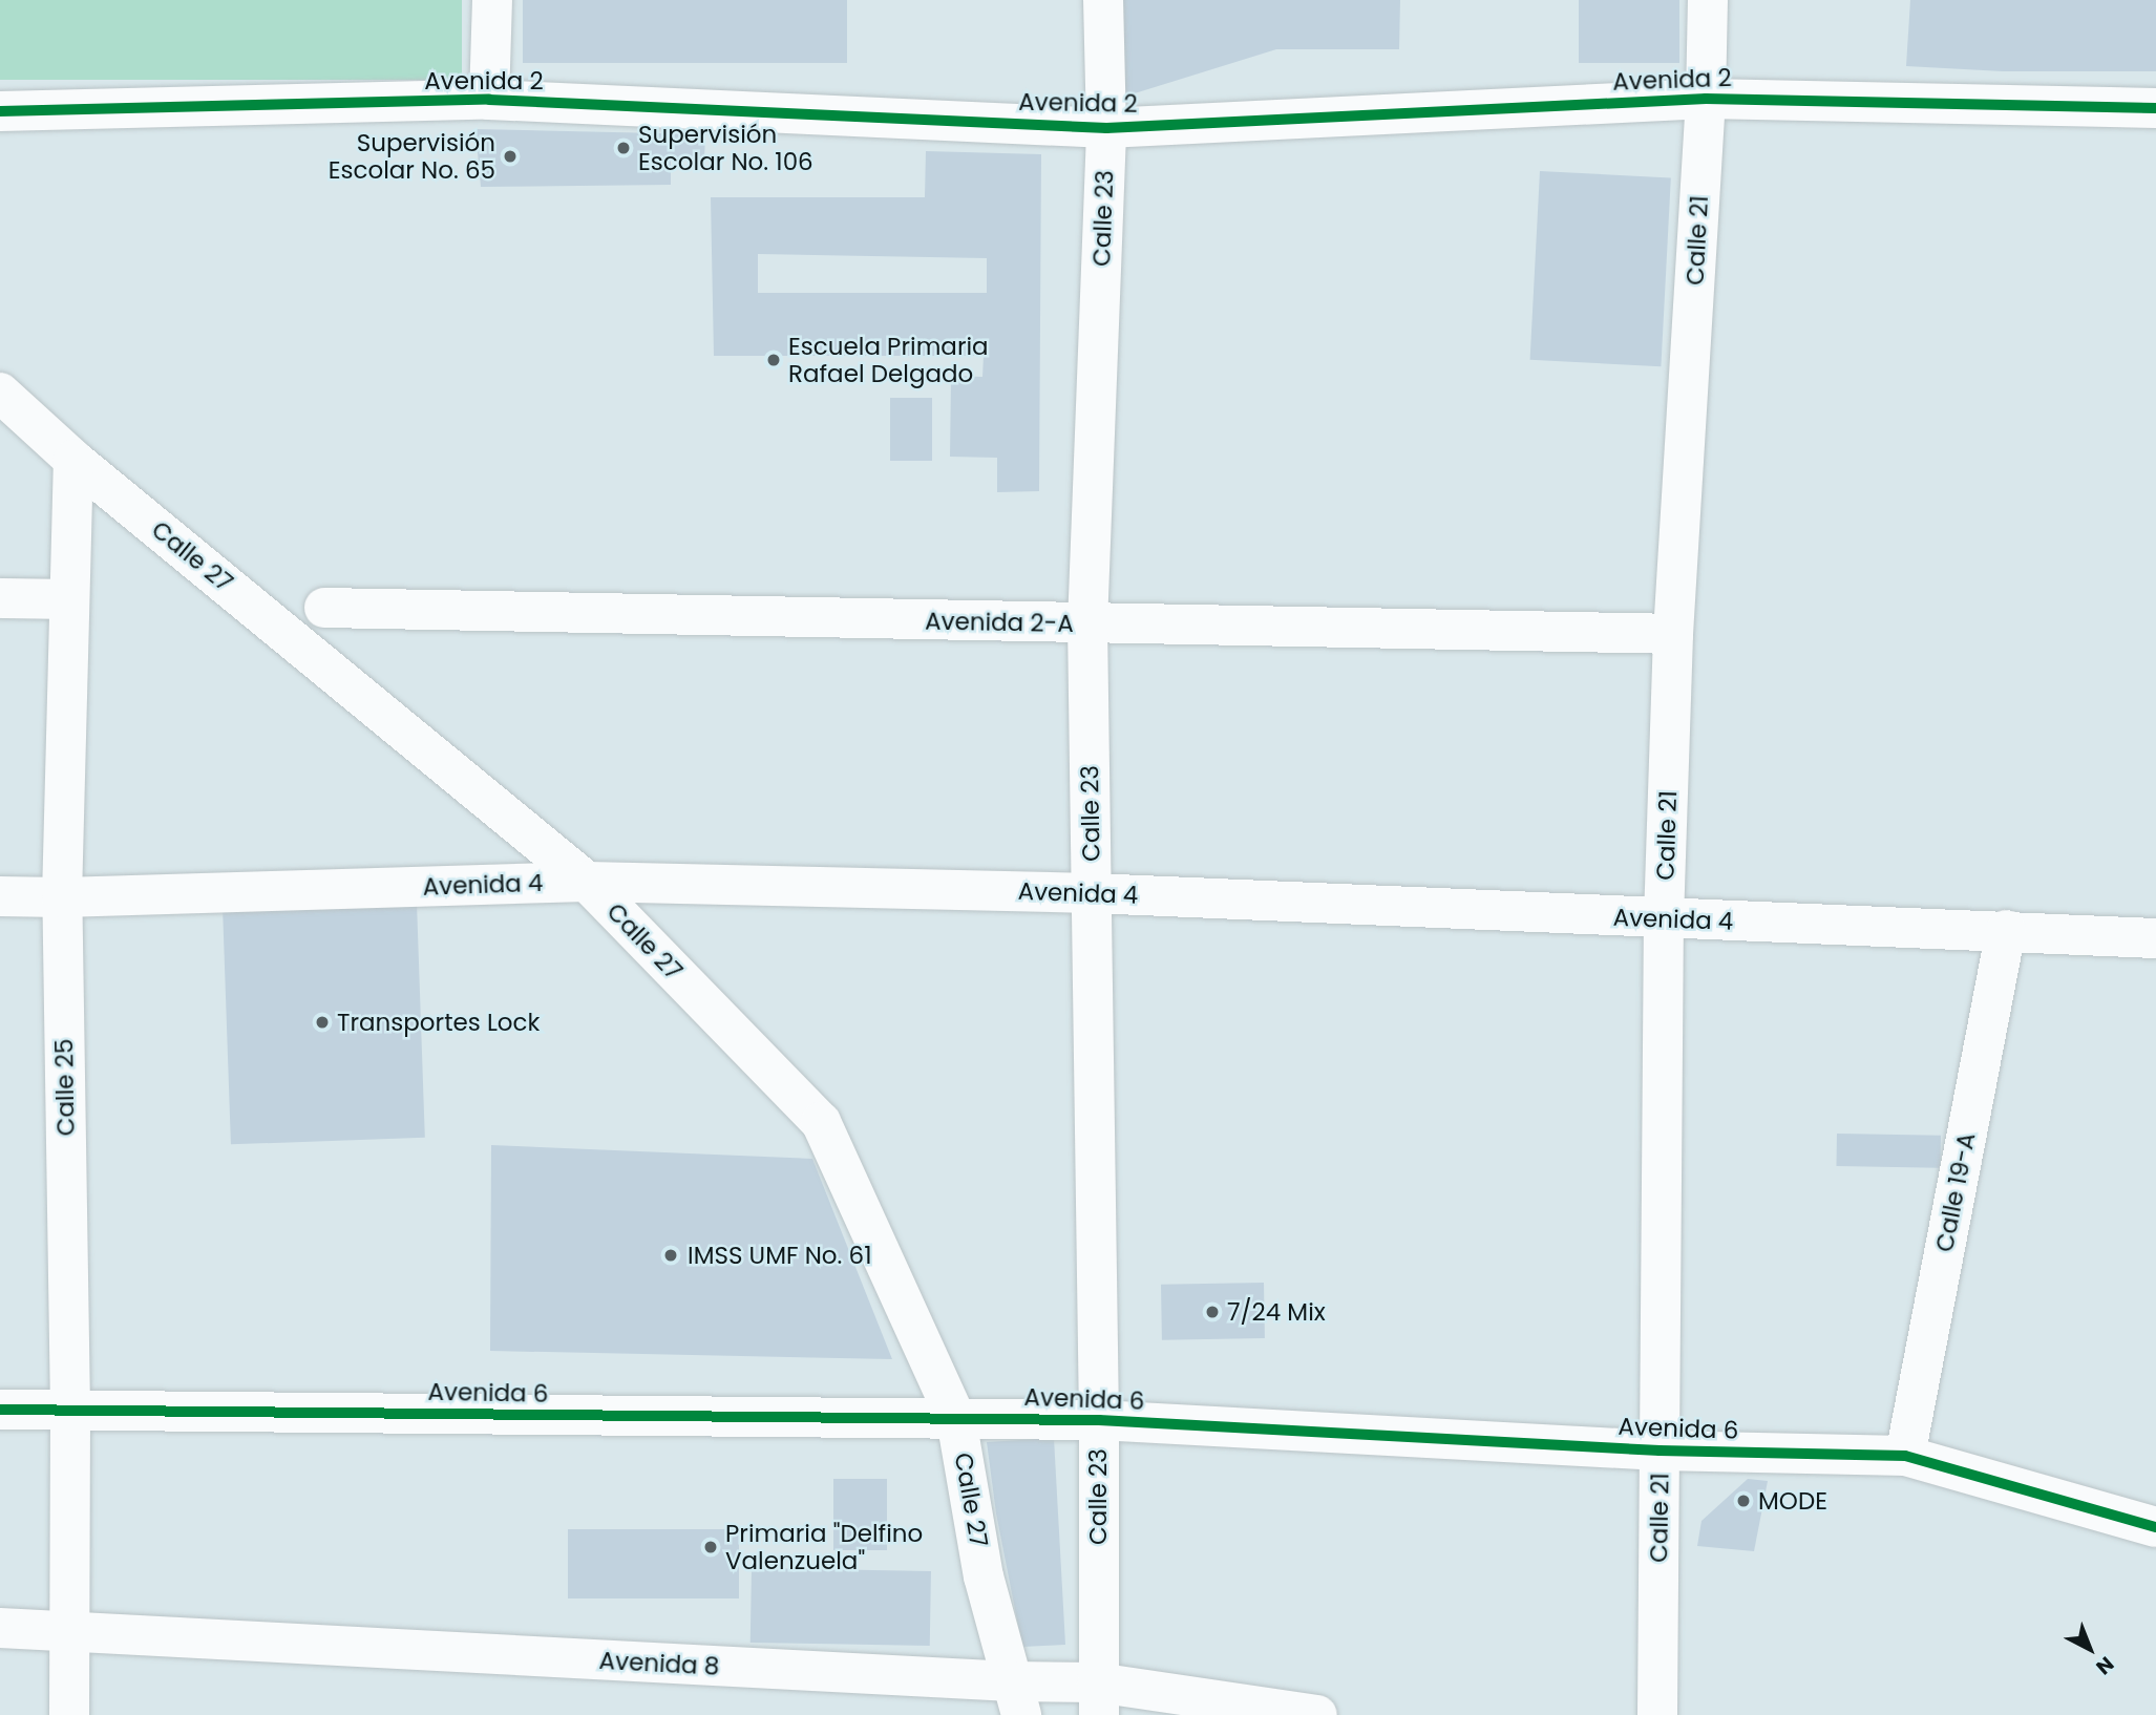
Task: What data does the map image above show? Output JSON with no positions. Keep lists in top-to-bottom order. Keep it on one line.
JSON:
{"streets":{"street":["Avenida 2","Calle 23","Calle 21","Calle 27","Avenida 2-A","Avenida 4","Calle 25","Calle 19-A","Avenida 6","Avenida 8"]},"crossings":[["Avenida 2","Calle 23"],["Avenida 2","Calle 21"],["Calle 23","Avenida 2-A"],["Calle 23","Avenida 4"],["Calle 23","Avenida 6"],["Calle 23","Avenida 8"],["Calle 21","Avenida 2-A"],["Calle 21","Avenida 4"],["Calle 21","Avenida 6"],["Calle 27","Avenida 4"],["Calle 27","Calle 25"],["Calle 27","Avenida 6"],["Calle 27","Avenida 8"],["Avenida 4","Calle 25"],["Avenida 4","Calle 19-A"],["Calle 25","Avenida 6"],["Calle 25","Avenida 8"],["Calle 19-A","Avenida 6"]],"places":["Supervisión Escolar No. 106","Supervisión Escolar No. 65","Escuela Primaria Rafael Delgado","Transportes Lock","IMSS UMF No. 61","7/24 Mix","MODE","Primaria \"Delfino Valenzuela\""],"north":"bottom right"}
